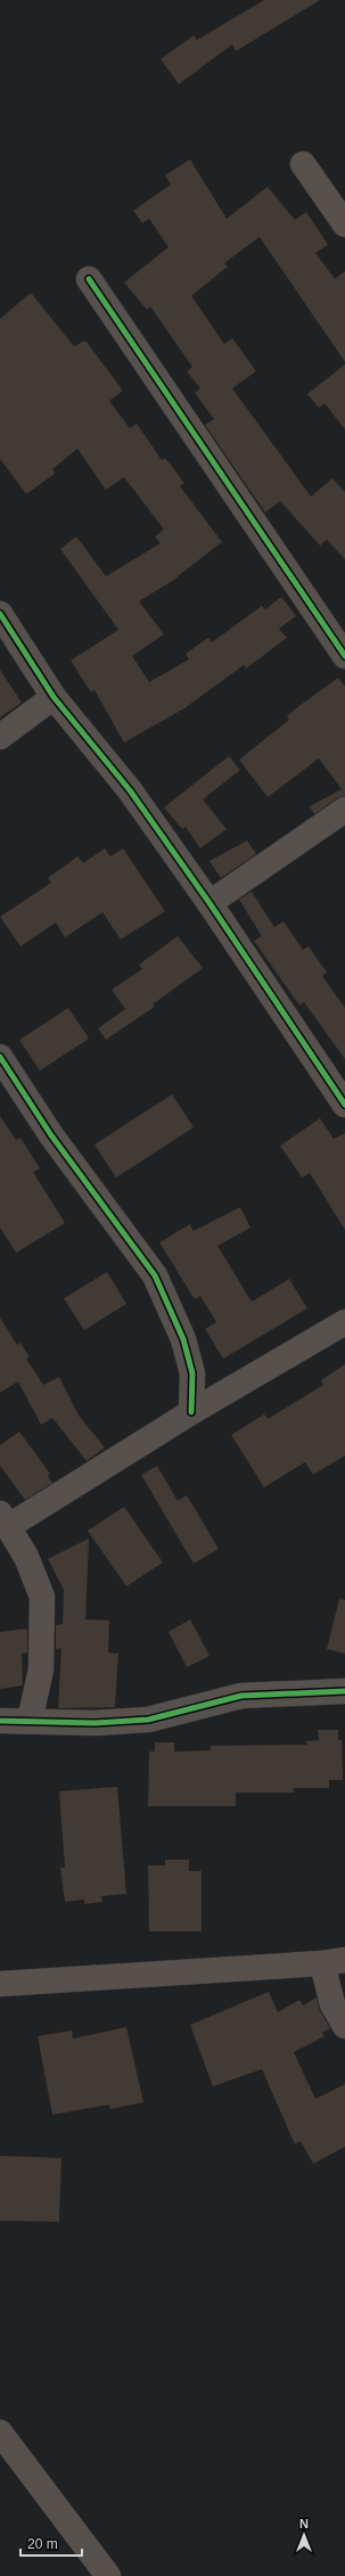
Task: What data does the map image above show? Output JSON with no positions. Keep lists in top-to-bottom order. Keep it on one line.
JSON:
{"scale_bar":"20 m","north":"top"}
